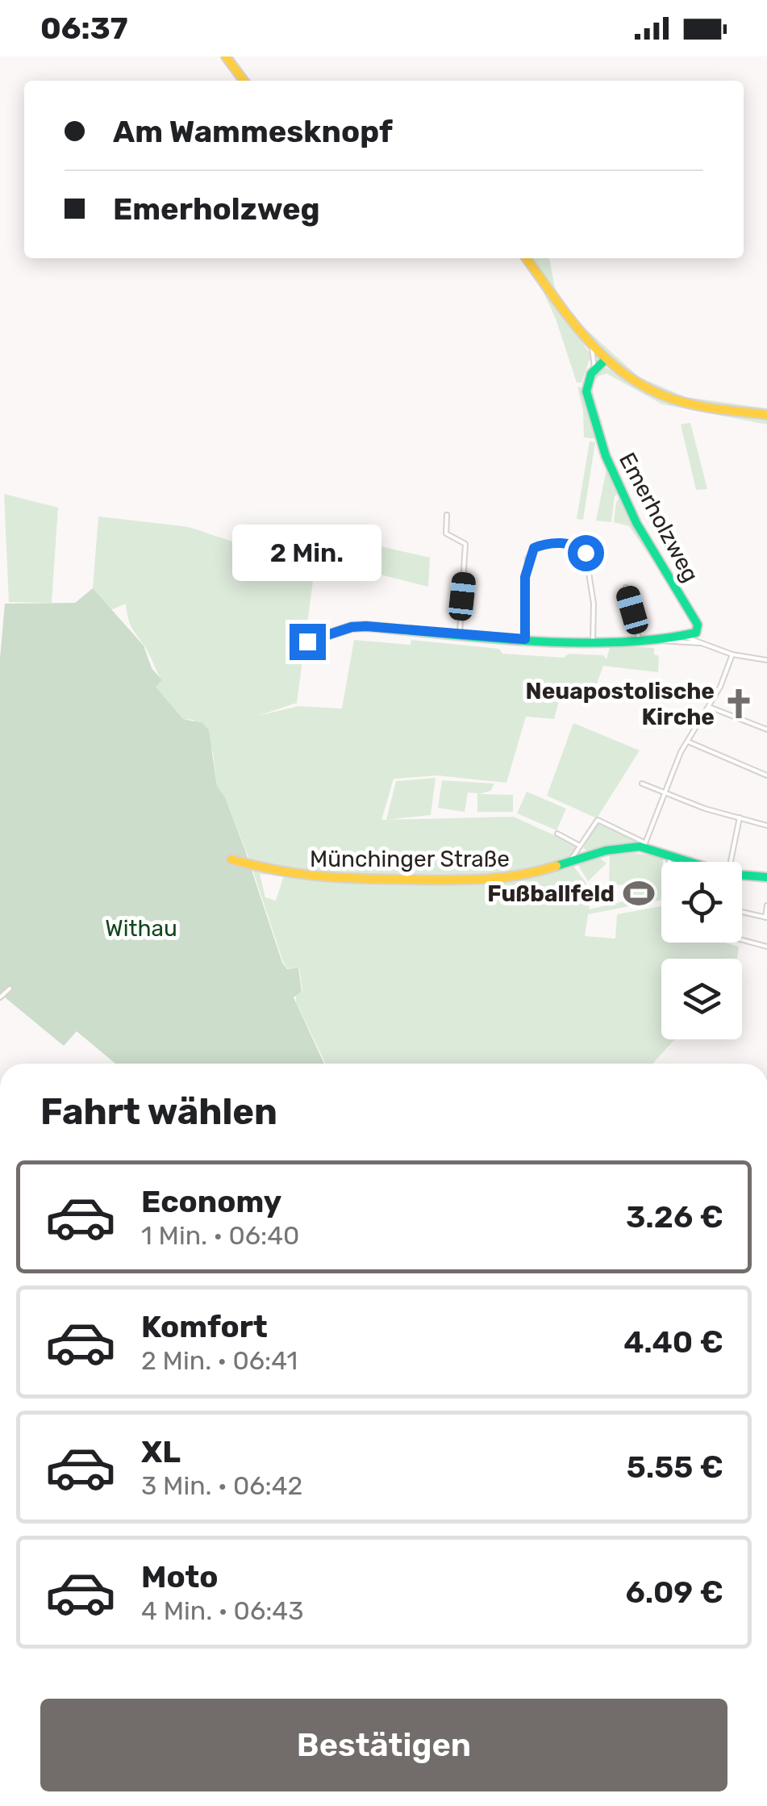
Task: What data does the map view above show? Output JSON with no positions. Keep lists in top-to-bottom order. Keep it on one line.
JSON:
{"streets":{"main road":["Emerholzweg","Münchinger Straße"]},"parks":["Withau"],"places":{"church":["Neuapostolische Kirche"],"sports":["Fußballfeld"]},"page":{"status":"06:37","banner":["Am Wammesknopf","Emerholzweg"],"bubble":"2 Min.","heading":"Fahrt wählen","list":[{"name":"Economy","note":"1 Min. · 06:40","value":"3.26 €"},{"name":"Komfort","note":"2 Min. · 06:41","value":"4.40 €"},{"name":"XL","note":"3 Min. · 06:42","value":"5.55 €"},{"name":"Moto","note":"4 Min. · 06:43","value":"6.09 €"}],"buttons":"Bestätigen"}}
